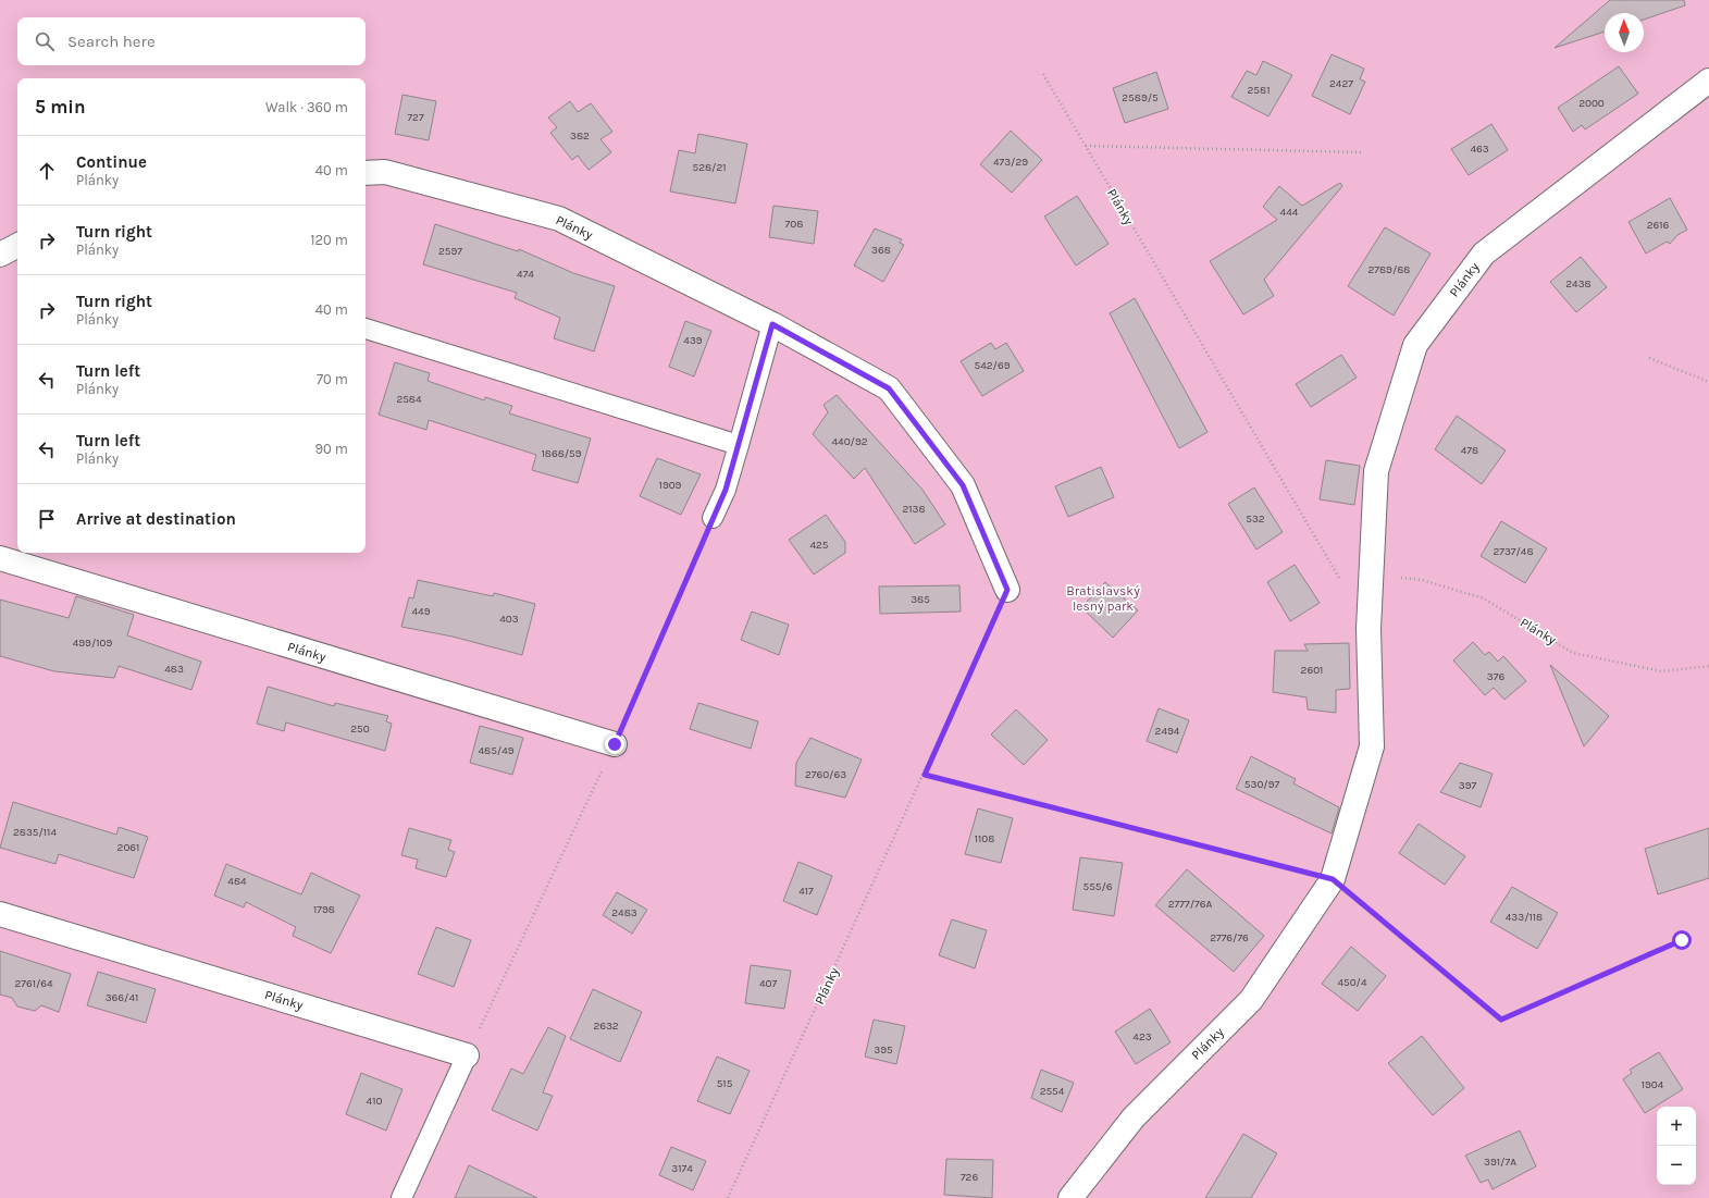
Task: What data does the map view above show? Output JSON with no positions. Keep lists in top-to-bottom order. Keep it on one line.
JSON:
{"streets":{"street":["Plánky"]},"parks":["Bratislavský lesný park"],"house_numbers":["2427","2581","2589/5","2000","727","382","463","473/29","528/21","444","708","2616","368","2597","2789/88","474","2438","439","542/69","2584","440/92","478","1868/59","1909","2138","532","425","2737/48","385","449","403","499/109","483","2601","376","250","2494","485/49","2760/63","530/97","397","2835/114","1108","2061","484","555/6","417","2777/76A","1798","2483","433/118","2776/76","450/4","2761/64","407","366/41","2632","423","395","515","1904","2554","410","391/7A","3174","726"],"north":"top","page":{"search":"Search here","heading":["5 min","Walk · 360 m"],"list":[["Continue","Plánky","40 m"],["Turn right","Plánky","120 m"],["Turn right","Plánky","40 m"],["Turn left","Plánky","70 m"],["Turn left","Plánky","90 m"],"Arrive at destination"],"map_buttons":["+","−"]}}
